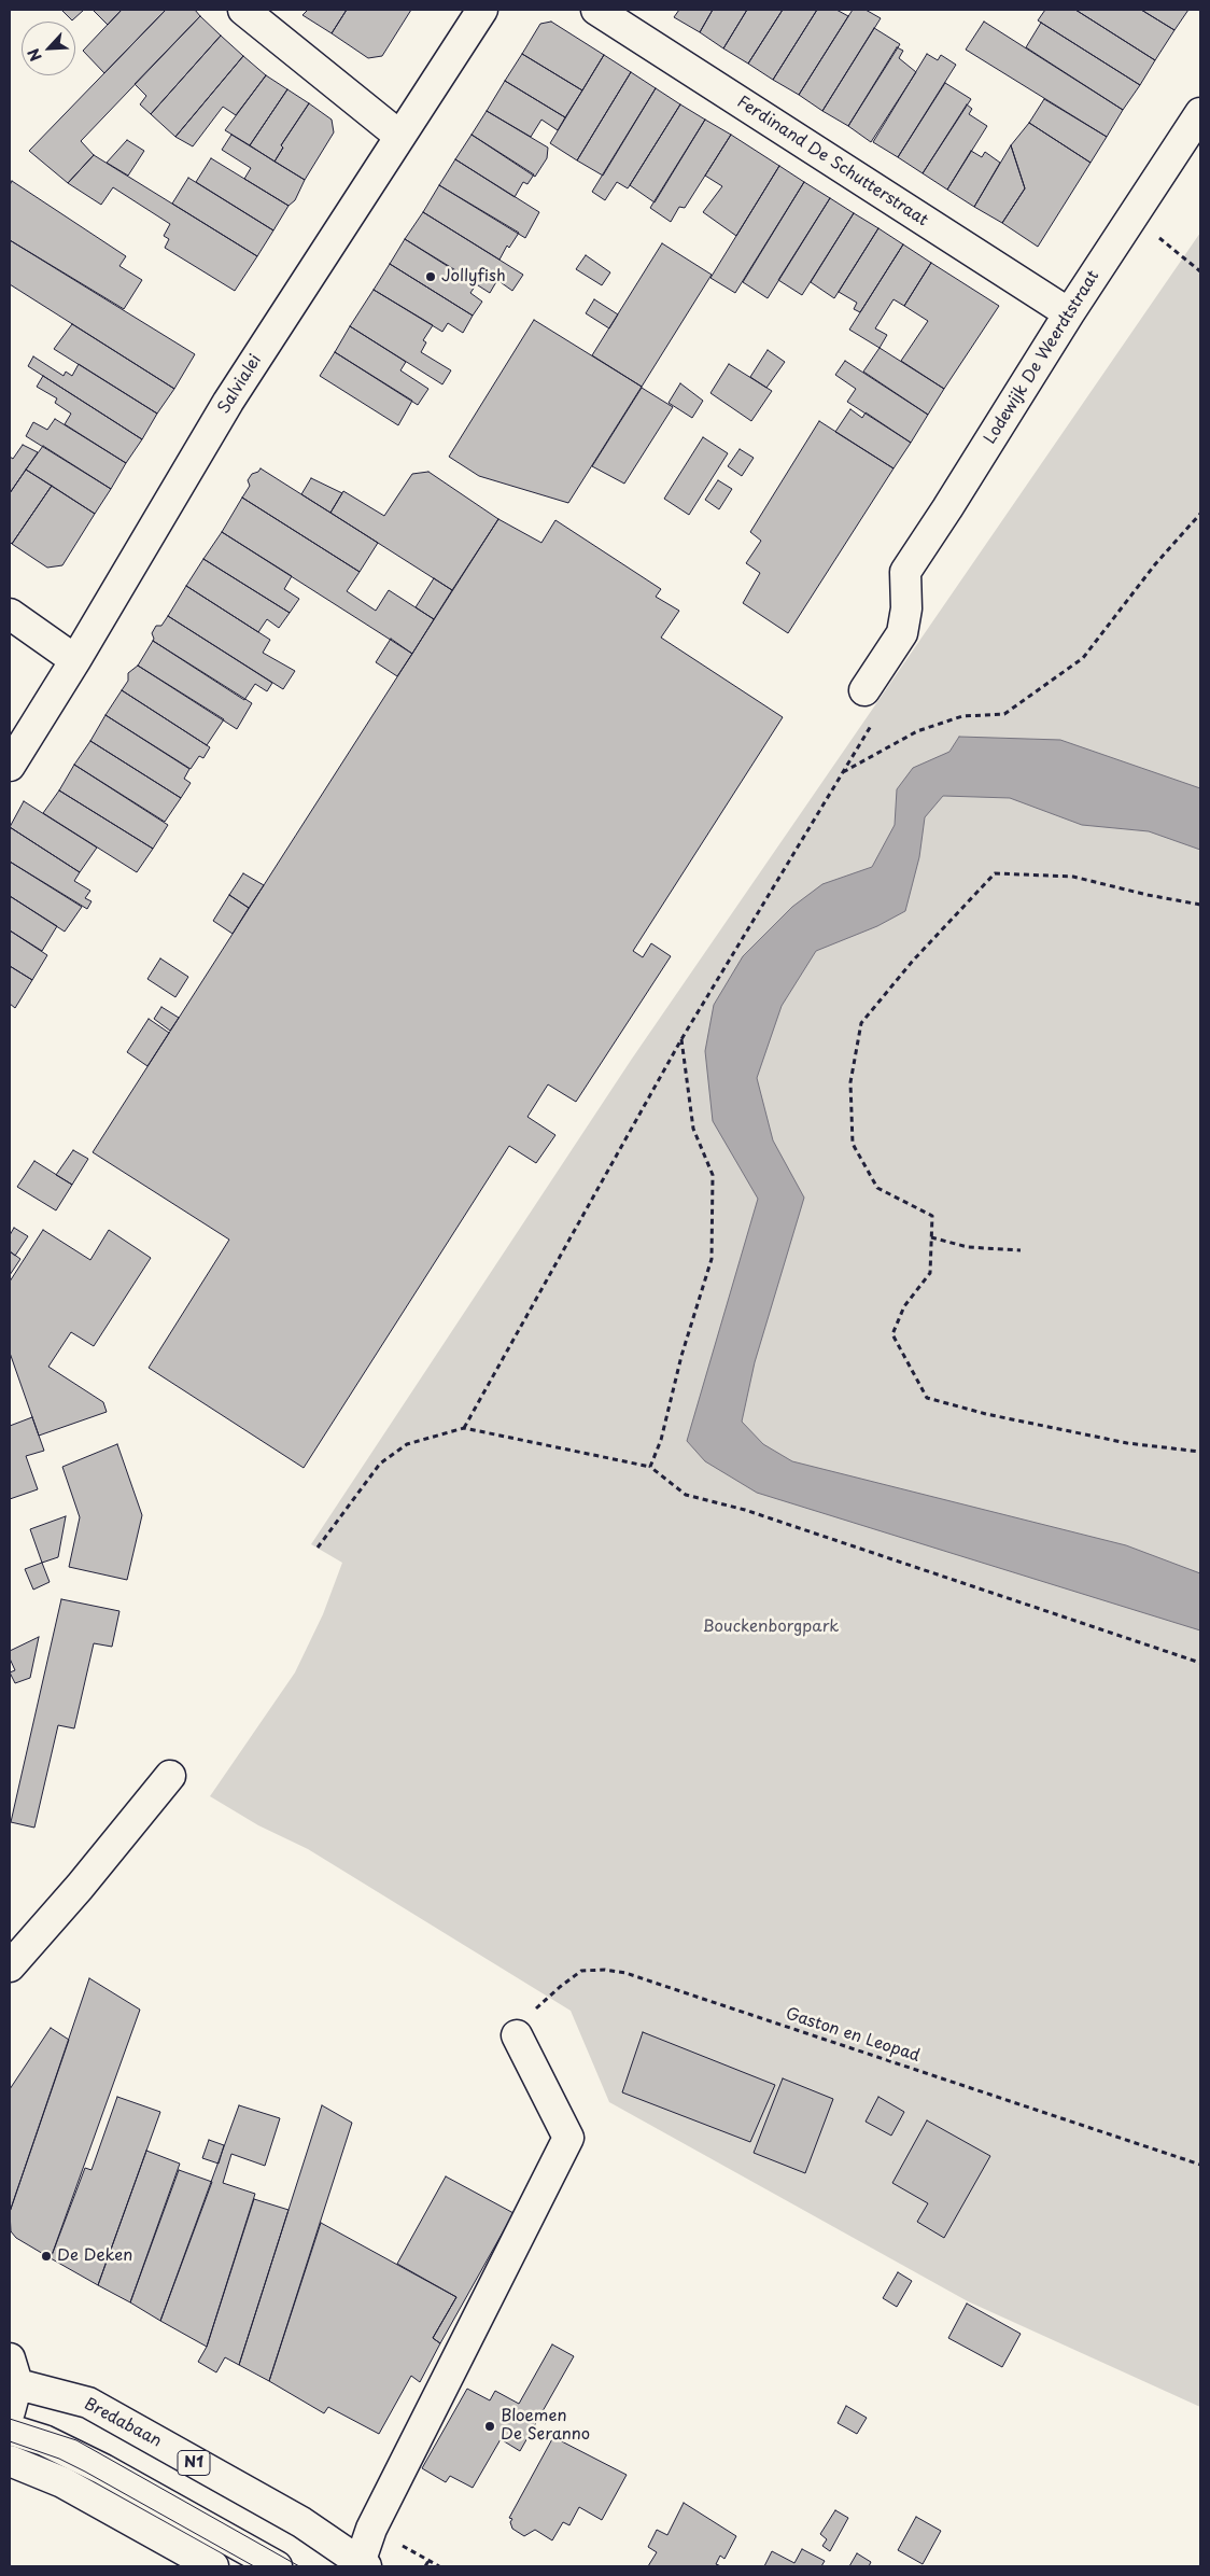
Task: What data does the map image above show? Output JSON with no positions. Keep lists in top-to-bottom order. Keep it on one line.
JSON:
{"streets":{"street":["Ferdinand De Schutterstraat","Lodewijk De Weerdtstraat","Salvialei","Bredabaan","N1"],"path":["Gaston en Leopad"]},"crossings":[["Ferdinand De Schutterstraat","Lodewijk De Weerdtstraat"]],"parks":["Bouckenborgpark"],"places":["Jollyfish","De Deken","Bloemen De Seranno"],"north":"bottom left"}
